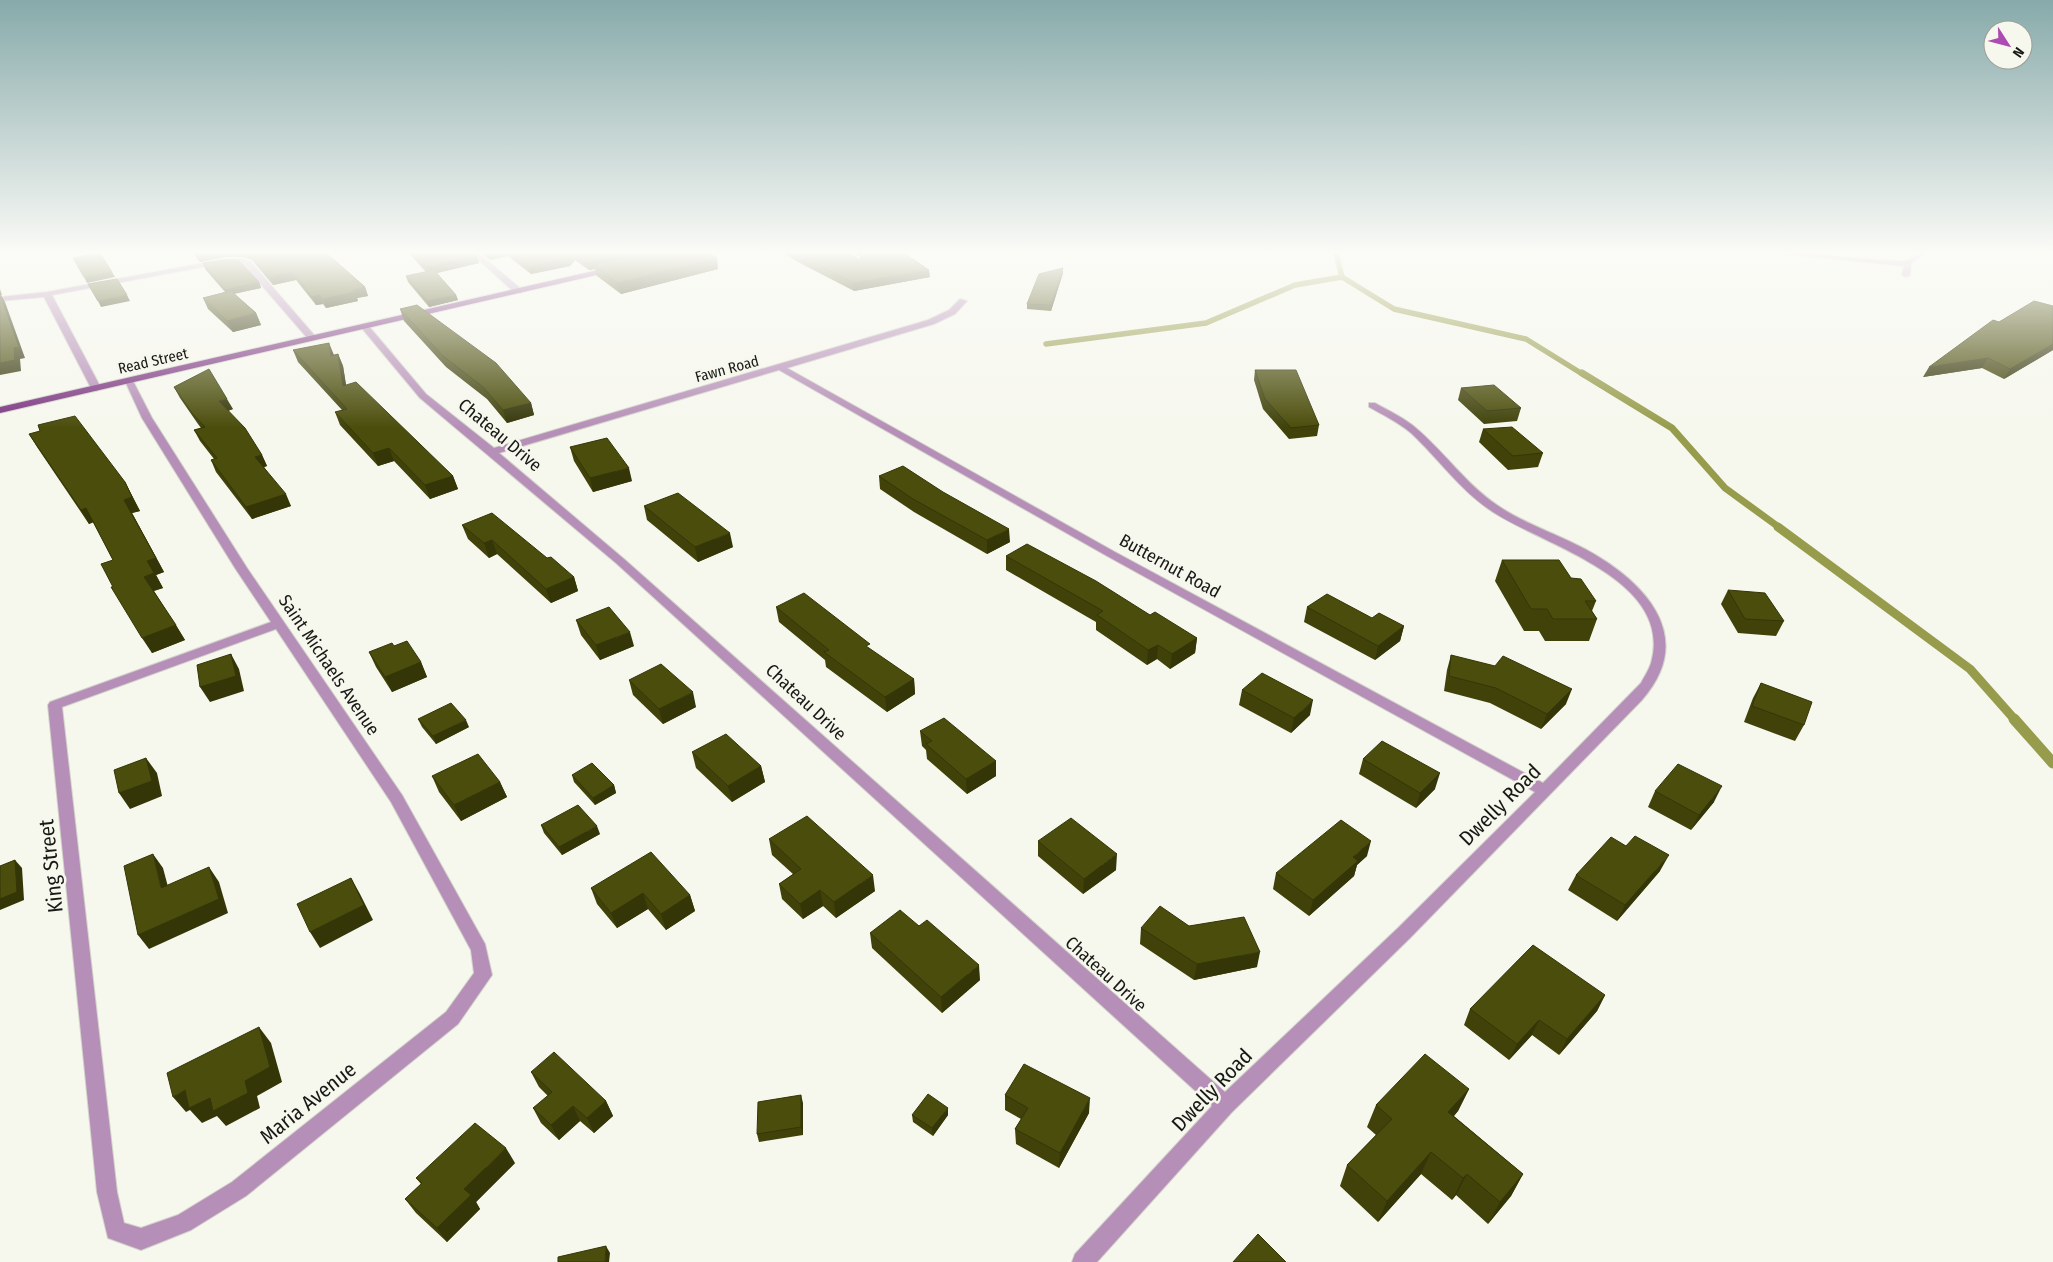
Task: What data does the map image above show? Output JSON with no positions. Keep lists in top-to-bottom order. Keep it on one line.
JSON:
{"streets":{"main road":["Read Street"],"street":["Fawn Road","Chateau Drive","Butternut Road","Saint Michaels Avenue","Dwelly Road","King Street","Maria Avenue"]},"crossings":[["Read Street","Chateau Drive"],["Read Street","Saint Michaels Avenue"],["Fawn Road","Chateau Drive"],["Fawn Road","Butternut Road"],["Chateau Drive","Dwelly Road"],["Butternut Road","Dwelly Road"],["Saint Michaels Avenue","King Street"],["Saint Michaels Avenue","Maria Avenue"],["King Street","Maria Avenue"]],"north":"bottom right"}
